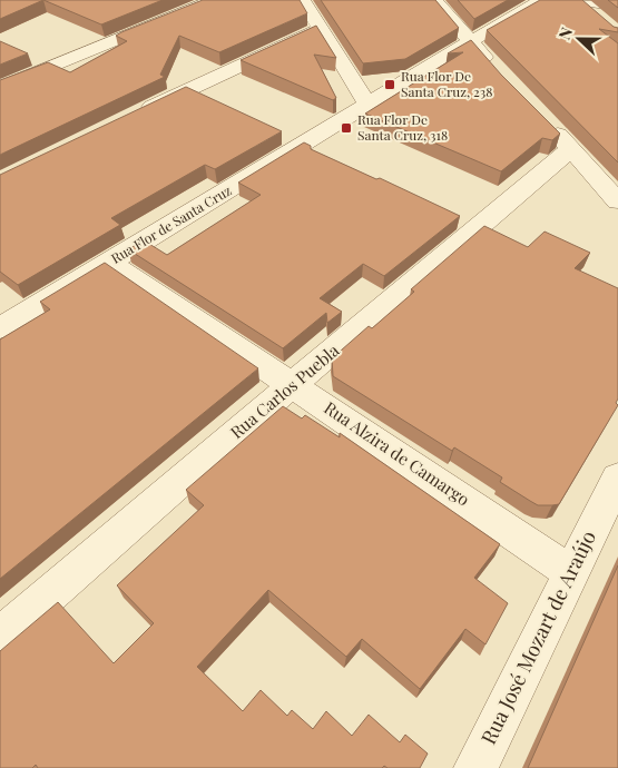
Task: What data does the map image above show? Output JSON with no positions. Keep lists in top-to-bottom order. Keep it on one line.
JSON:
{"streets":{"street":["Rua Flor de Santa Cruz","Rua Carlos Puebla","Rua Alzira de Camargo","Rua José Mozart de Araújo"]},"crossings":[["Rua Flor de Santa Cruz","Rua Alzira de Camargo"],["Rua Carlos Puebla","Rua Alzira de Camargo"],["Rua Alzira de Camargo","Rua José Mozart de Araújo"]],"places":{"transit":["Rua Flor De Santa Cruz, 238","Rua Flor De Santa Cruz, 318"]},"north":"left"}
